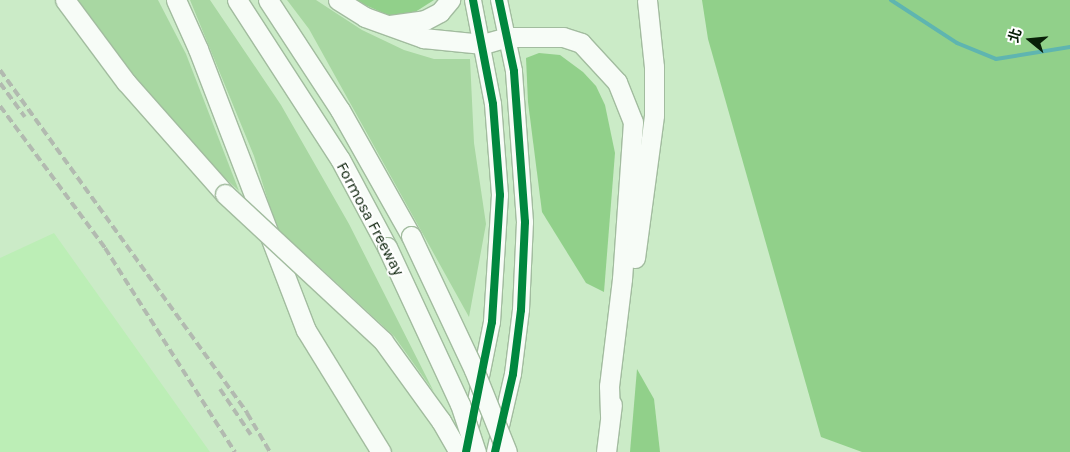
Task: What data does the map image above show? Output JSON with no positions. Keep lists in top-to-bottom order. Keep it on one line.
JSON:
{"streets":{"highway":["Formosa Freeway"]},"north":"left"}
